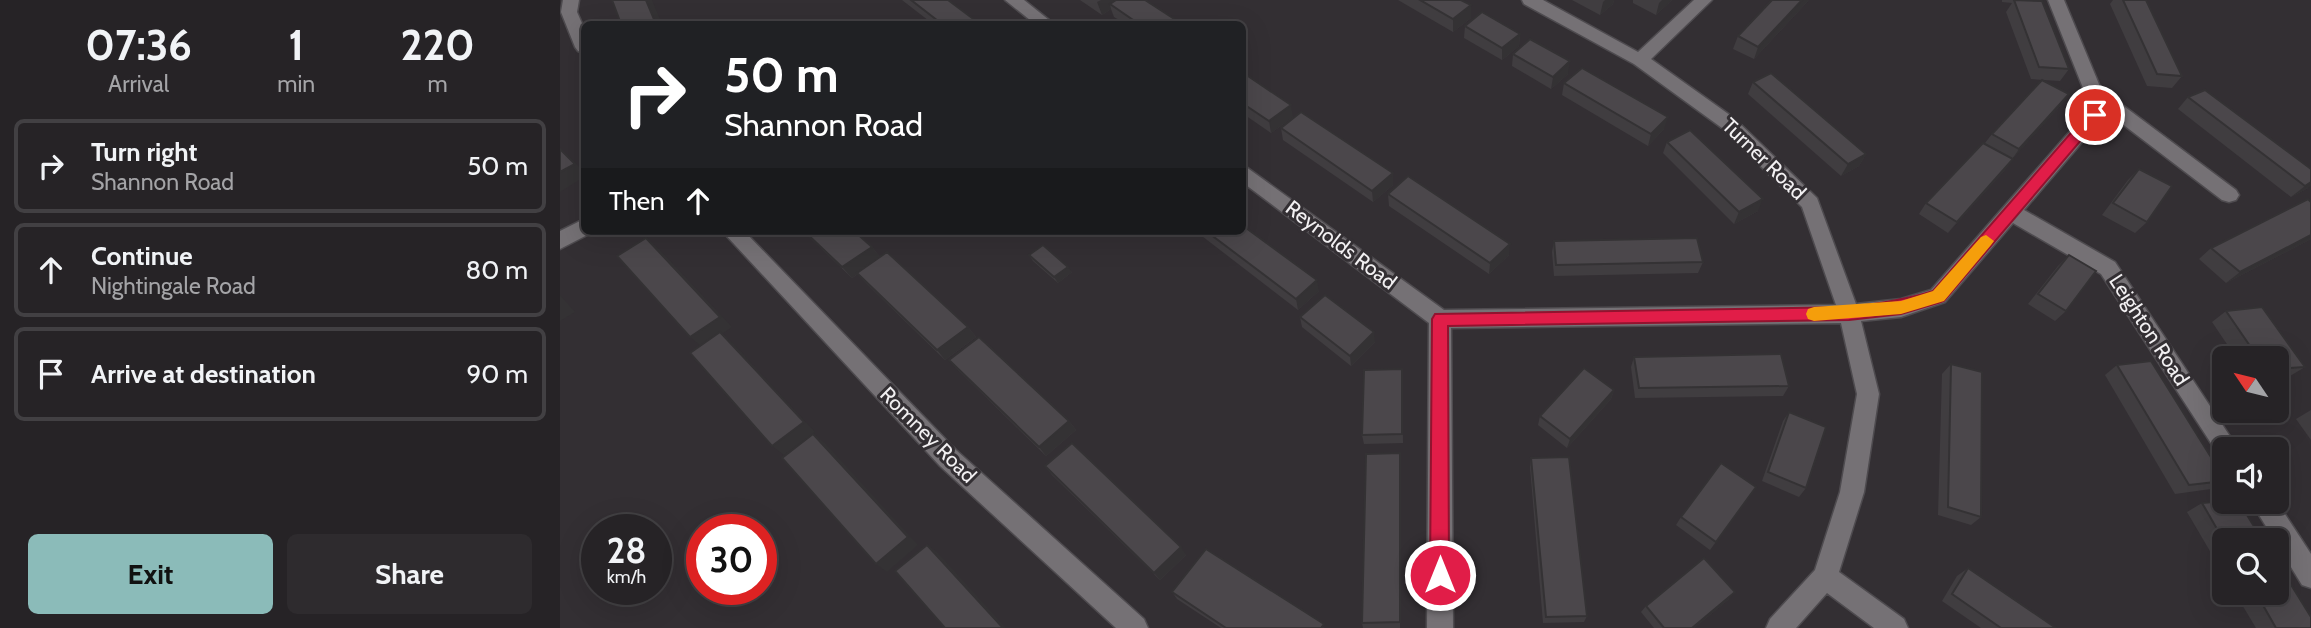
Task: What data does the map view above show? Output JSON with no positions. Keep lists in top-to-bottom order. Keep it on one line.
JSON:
{"streets":{"street":["Turner Road","Reynolds Road","Leighton Road","Romney Road"]},"north":"top left","page":{"eta":["07:36","Arrival","1","min","220","m"],"turn":["50 m","Shannon Road"],"list":[{"name":"Turn right","note":"Shannon Road","value":"50 m"},{"name":"Continue","note":"Nightingale Road","value":"80 m"},{"name":"Arrive at destination","value":"90 m"}],"then":"Then","speed":"28 km/h","limit":"30","buttons":["Exit","Share"]}}
